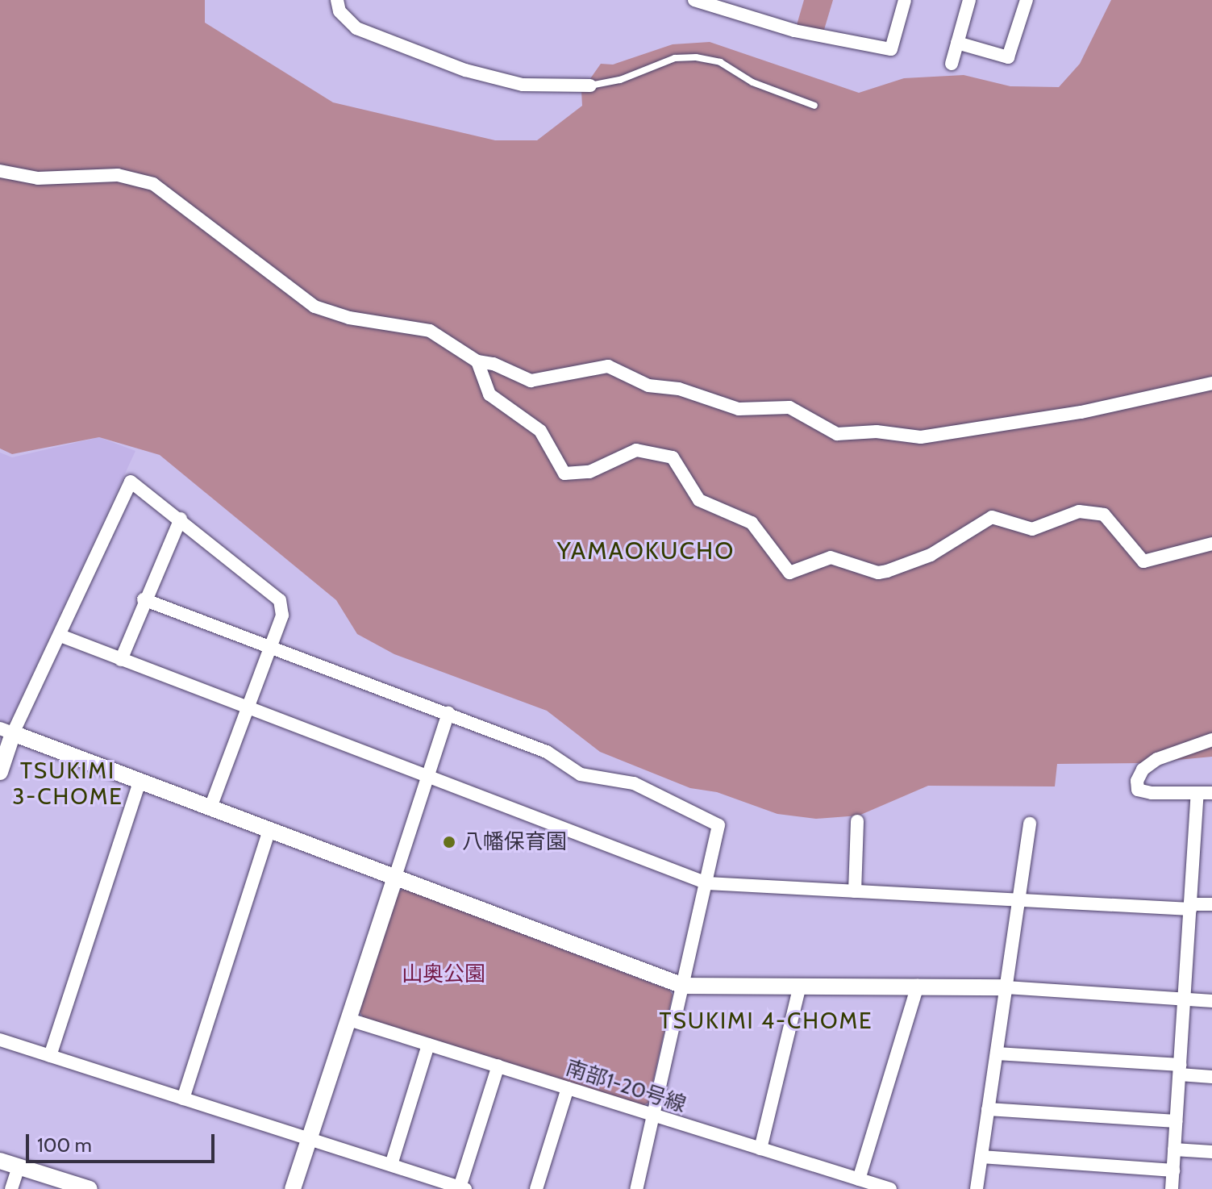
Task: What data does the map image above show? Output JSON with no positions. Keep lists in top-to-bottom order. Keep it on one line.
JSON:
{"streets":{"street":["南部1-20号線"]},"districts":["YAMAOKUCHO","TSUKIMI 3-CHOME","TSUKIMI 4-CHOME"],"parks":["山奥公園"],"places":["八幡保育園"],"scale_bar":"100 m"}
